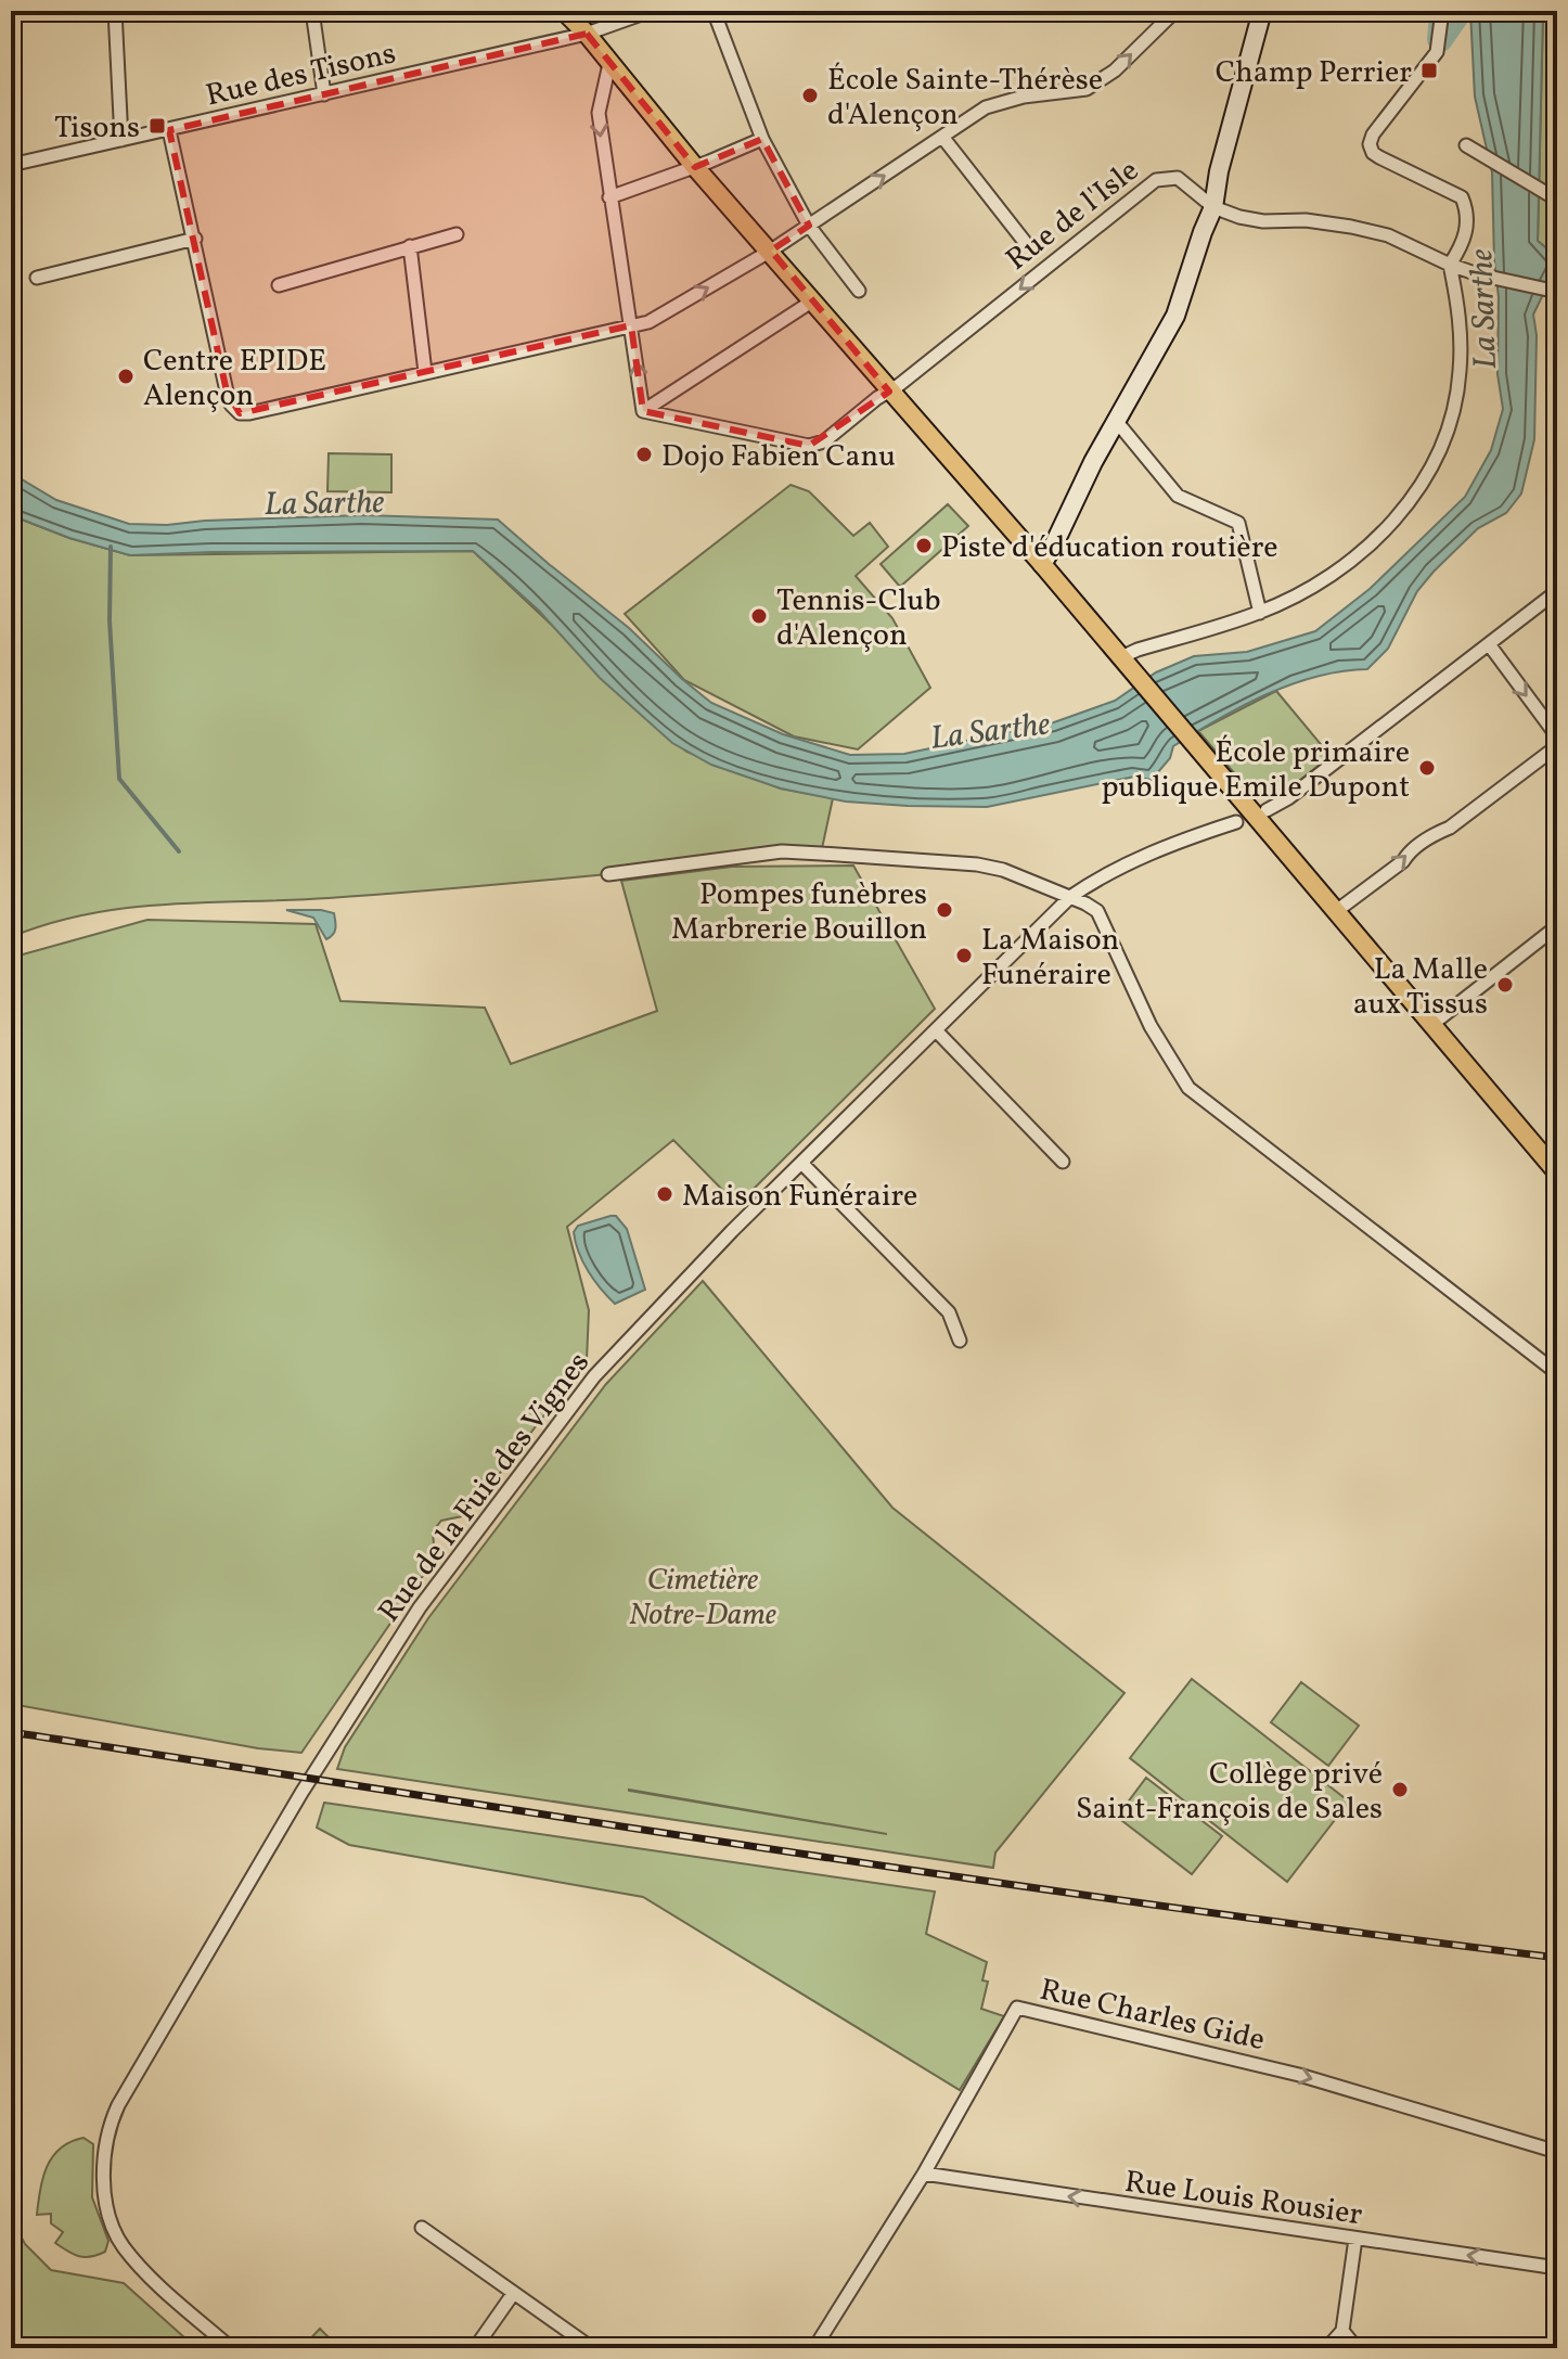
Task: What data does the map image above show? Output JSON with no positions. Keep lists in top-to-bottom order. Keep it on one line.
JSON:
{"streets":{"street":["Rue des Tisons","Rue de l'Isle","Rue de la Fuie des Vignes","Rue Charles Gide","Rue Louis Rousier"]},"crossings":[["Rue Charles Gide","Rue Louis Rousier"]],"one_way":["Rue de l'Isle","Rue Charles Gide","Rue Louis Rousier"],"water":["La Sarthe"],"parks":["Cimetière Notre-Dame"],"places":{"transit":["Champ Perrier","Tisons"],"other":["École Sainte-Thérèse d'Alençon","Centre EPIDE Alençon","Dojo Fabien Canu","Piste d'éducation routière","Tennis-Club d'Alençon","École primaire publique Emile Dupont","Pompes funèbres Marbrerie Bouillon","La Maison Funéraire","La Malle aux Tissus","Maison Funéraire","Collège privé Saint-François de Sales"]}}
